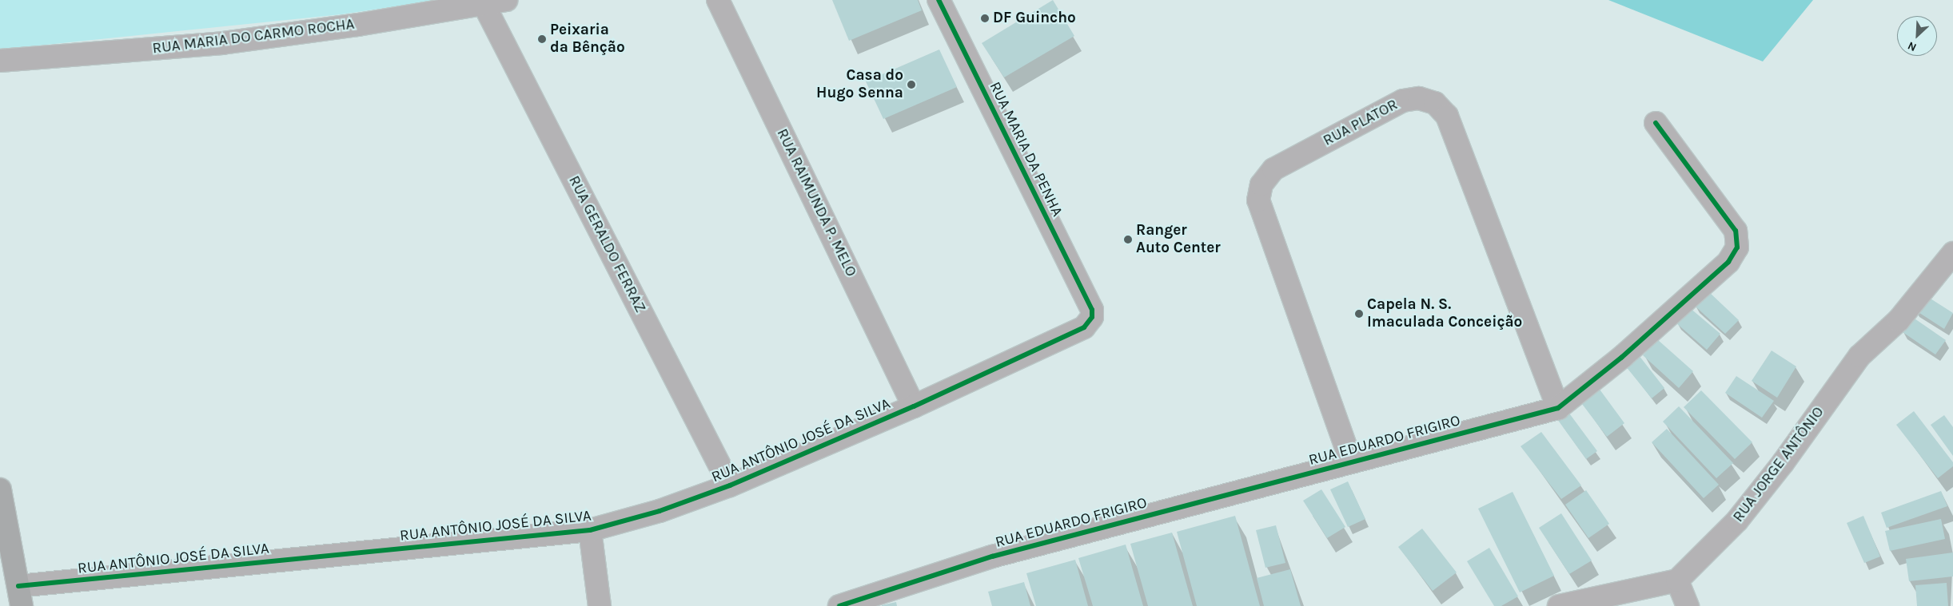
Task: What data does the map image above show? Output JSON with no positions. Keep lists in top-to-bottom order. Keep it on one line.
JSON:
{"streets":{"street":["RUA MARIA DO CARMO ROCHA","RUA PLATOR","RUA MARIA DA PENHA","RUA RAIMUNDA P. MELO","RUA GERALDO FERRAZ","RUA ANTÔNIO JOSÉ DA SILVA","RUA EDUARDO FRIGIRO","RUA JORGE ANTÔNIO"]},"crossings":[["RUA MARIA DO CARMO ROCHA","RUA GERALDO FERRAZ"],["RUA PLATOR","RUA EDUARDO FRIGIRO"],["RUA MARIA DA PENHA","RUA ANTÔNIO JOSÉ DA SILVA"],["RUA RAIMUNDA P. MELO","RUA ANTÔNIO JOSÉ DA SILVA"],["RUA GERALDO FERRAZ","RUA ANTÔNIO JOSÉ DA SILVA"]],"places":["DF Guincho","Peixaria da Bênção","Casa do Hugo Senna","Ranger Auto Center","Capela N. S. Imaculada Conceição"],"north":"bottom left"}
